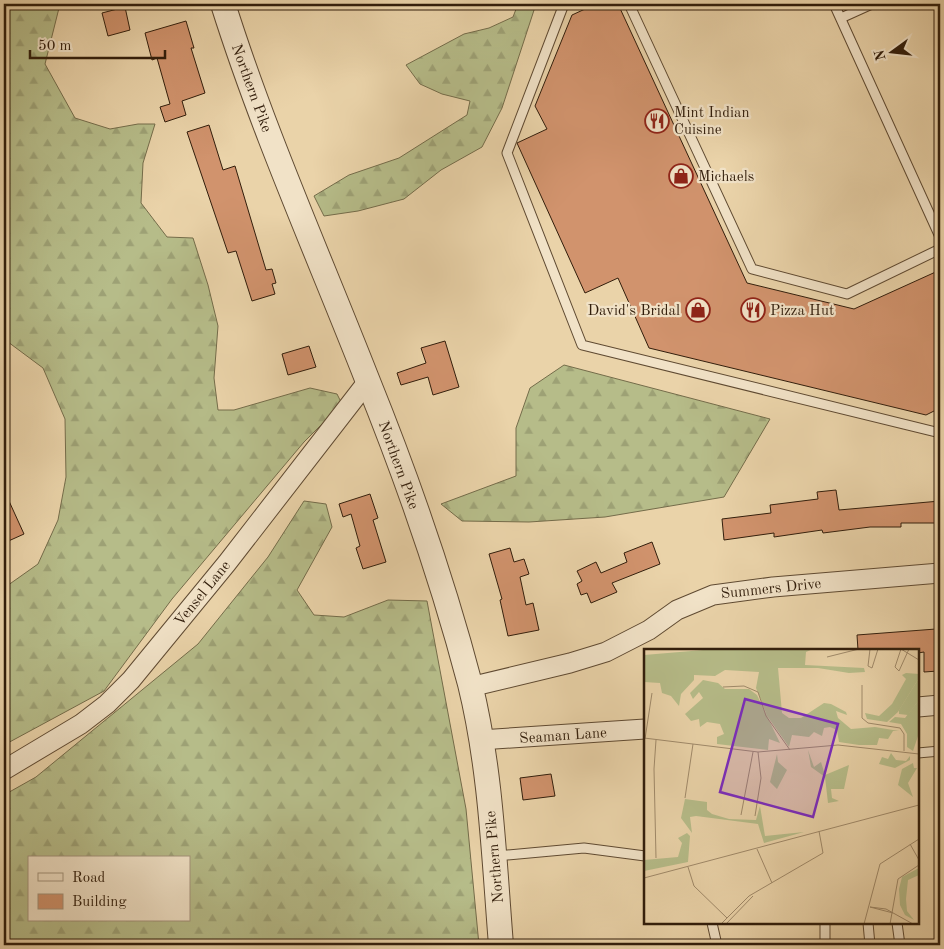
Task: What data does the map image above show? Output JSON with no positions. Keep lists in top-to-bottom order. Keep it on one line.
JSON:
{"streets":{"street":["Northern Pike","Summers Drive","Vensel Lane","Seaman Lane"]},"crossings":[["Northern Pike","Summers Drive"],["Northern Pike","Vensel Lane"],["Northern Pike","Seaman Lane"]],"places":{"restaurant":["Mint Indian Cuisine","Pizza Hut"],"shop":["Michaels","David's Bridal"]},"legend":["Road","Building"],"scale_bar":"50 m","north":"left"}
